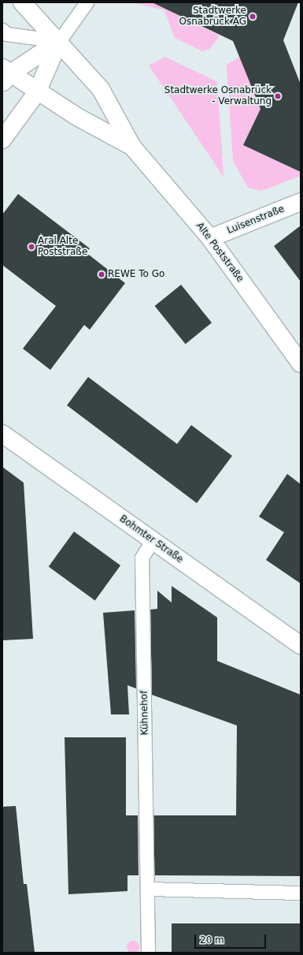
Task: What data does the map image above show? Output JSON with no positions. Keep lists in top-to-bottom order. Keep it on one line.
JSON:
{"streets":{"main road":["Luisenstraße","Alte Poststraße","Bohmter Straße"],"lane":["Kühnehof"]},"crossings":[["Luisenstraße","Alte Poststraße"],["Bohmter Straße","Kühnehof"]],"places":["Stadtwerke Osnabrück AG","Stadtwerke Osnabrück - Verwaltung","Aral Alte Poststraße","REWE To Go"],"scale_bar":"20 m"}
